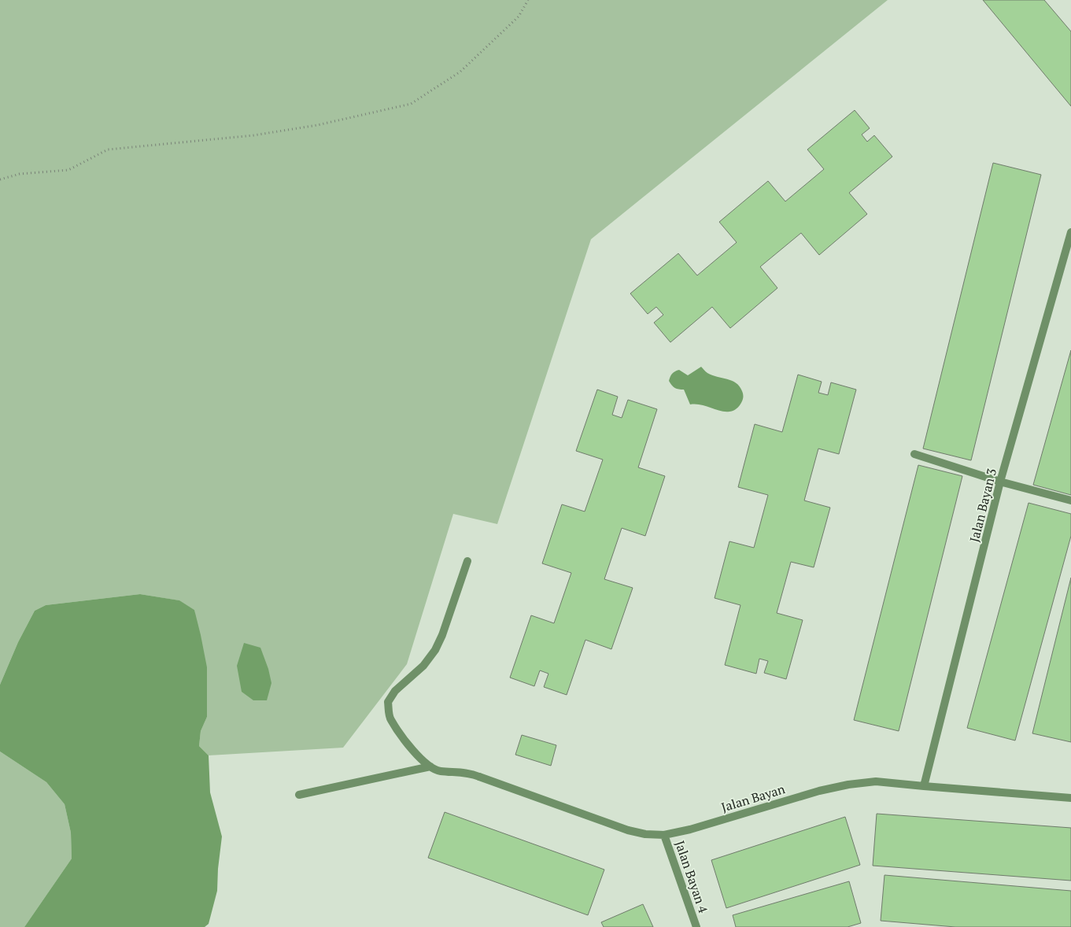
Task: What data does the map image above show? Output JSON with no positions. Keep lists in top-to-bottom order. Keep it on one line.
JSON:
{"streets":{"street":["Jalan Bayan 3","Jalan Bayan","Jalan Bayan 4"]},"crossings":[["Jalan Bayan 3","Jalan Bayan"],["Jalan Bayan","Jalan Bayan 4"]]}
